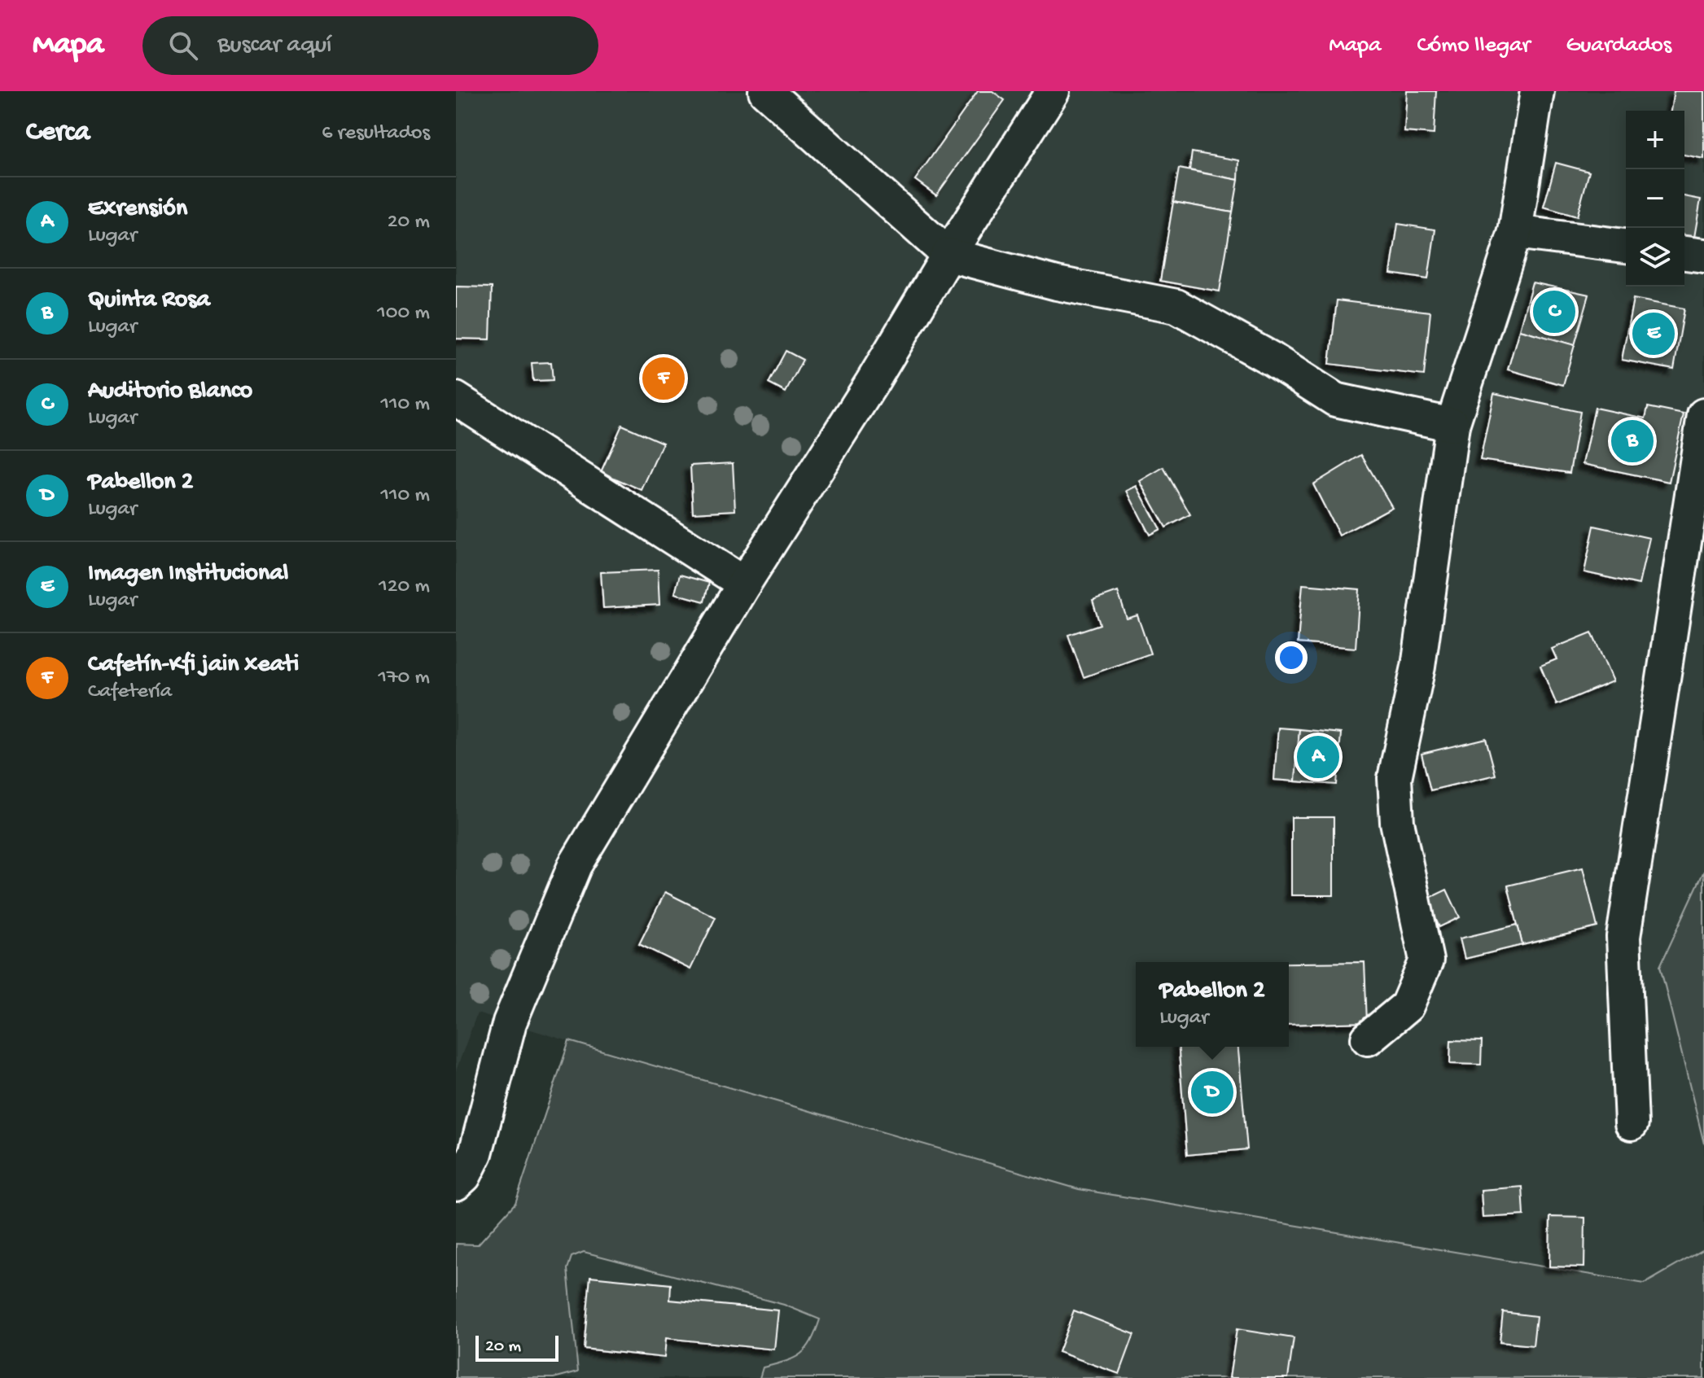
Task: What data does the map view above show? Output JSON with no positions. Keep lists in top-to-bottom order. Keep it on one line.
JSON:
{"scale_bar":"20 m","page":{"header":"Mapa","search":"Buscar aquí","nav":["Mapa","Cómo llegar","Guardados"],"heading":["Cerca","6 resultados"],"map_buttons":["+","−"],"list":[{"mark":"A","name":"Exrensión","note":"Lugar","value":"20 m"},{"mark":"B","name":"Quinta Rosa","note":"Lugar","value":"100 m"},{"mark":"C","name":"Auditorio Blanco","note":"Lugar","value":"110 m"},{"mark":"D","name":"Pabellon 2","note":"Lugar","value":"110 m"},{"mark":"E","name":"Imagen Institucional","note":"Lugar","value":"120 m"},{"mark":"F","name":"Cafetín-Kfi jain xeati","note":"Cafetería","value":"170 m"}],"pins":["C","E","F","B","A","D"],"popup":["Pabellon 2","Lugar"],"scale":"20 m"}}
